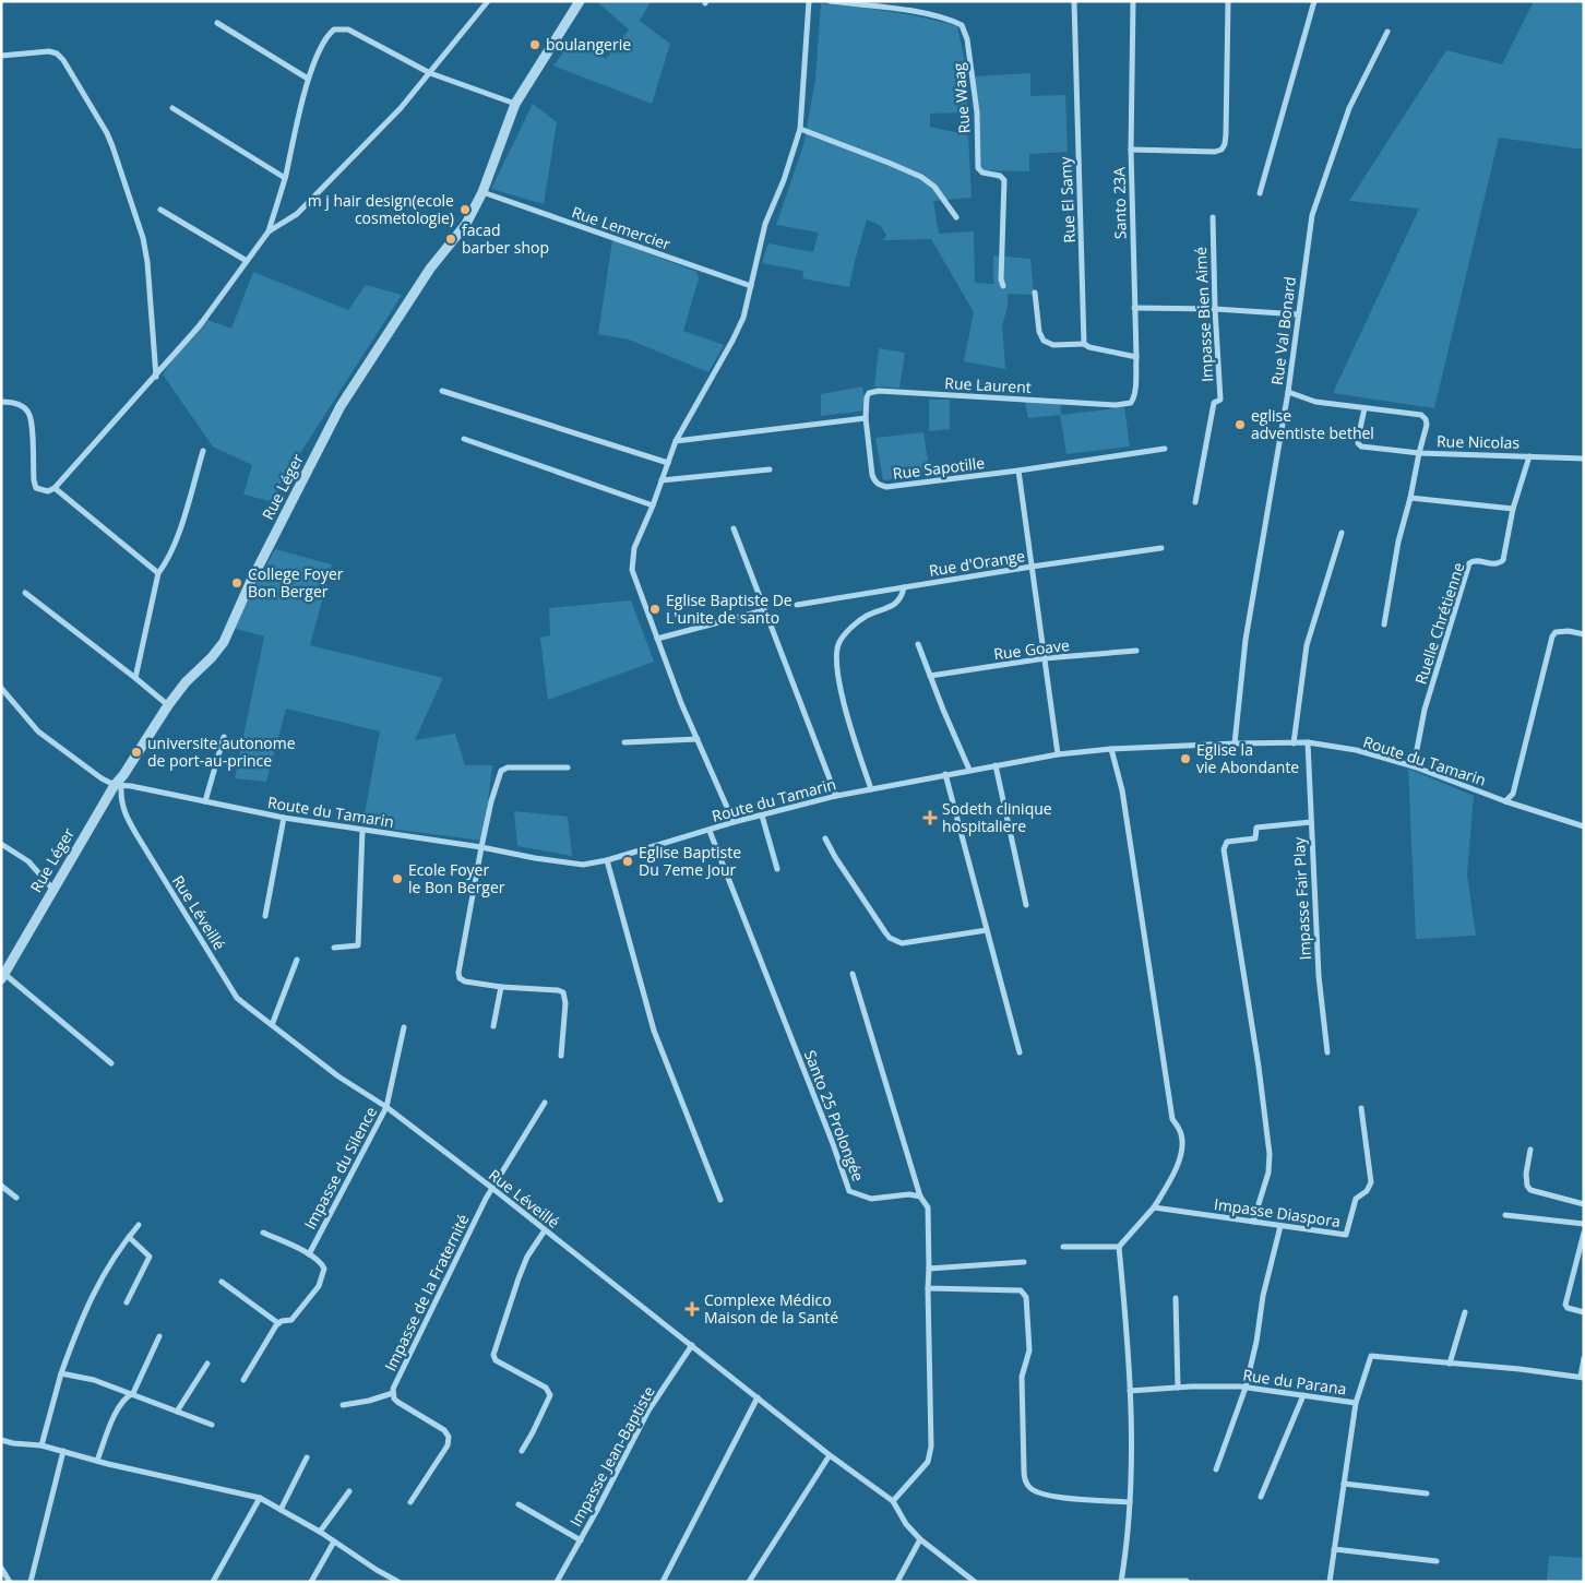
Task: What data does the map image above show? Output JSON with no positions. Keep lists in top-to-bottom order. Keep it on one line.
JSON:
{"streets":{"street":["Rue Waag","Rue El Samy","Santo 23A","Rue Lemercier","Impasse Bien Aimé","Rue Val Bonard","Rue Laurent","Rue Nicolas","Rue Sapotille","Rue Léger","Rue d'Orange","Ruelle Chrétienne","Rue Goave","Route du Tamarin","Impasse Fair Play","Rue Léveillé","Santo 25 Prolongée","Impasse du Silence","Impasse Diaspora","Impasse de la Fraternité","Rue du Parana","Impasse Jean-Baptiste"]},"crossings":[["Santo 23A","Rue Laurent"],["Rue Lemercier","Rue Léger"],["Rue Val Bonard","Rue Nicolas"],["Rue Val Bonard","Route du Tamarin"],["Rue Laurent","Rue Sapotille"],["Rue Nicolas","Ruelle Chrétienne"],["Rue Léger","Route du Tamarin"],["Rue Léger","Rue Léveillé"],["Ruelle Chrétienne","Route du Tamarin"],["Route du Tamarin","Impasse Fair Play"],["Route du Tamarin","Rue Léveillé"],["Route du Tamarin","Santo 25 Prolongée"],["Rue Léveillé","Impasse du Silence"],["Rue Léveillé","Impasse de la Fraternité"],["Rue Léveillé","Impasse Jean-Baptiste"]],"places":{"other":["boulangerie","m j hair design(ecole cosmetologie)","facad barber shop","eglise adventiste bethel","College Foyer Bon Berger","Eglise Baptiste De L'unite de santo","universite autonome de port-au-prince","Eglise la vie Abondante","Eglise Baptiste Du 7eme Jour","Ecole Foyer le Bon Berger"],"health":["Sodeth clinique hospitaliere","Complexe Médico Maison de la Santé"]}}
